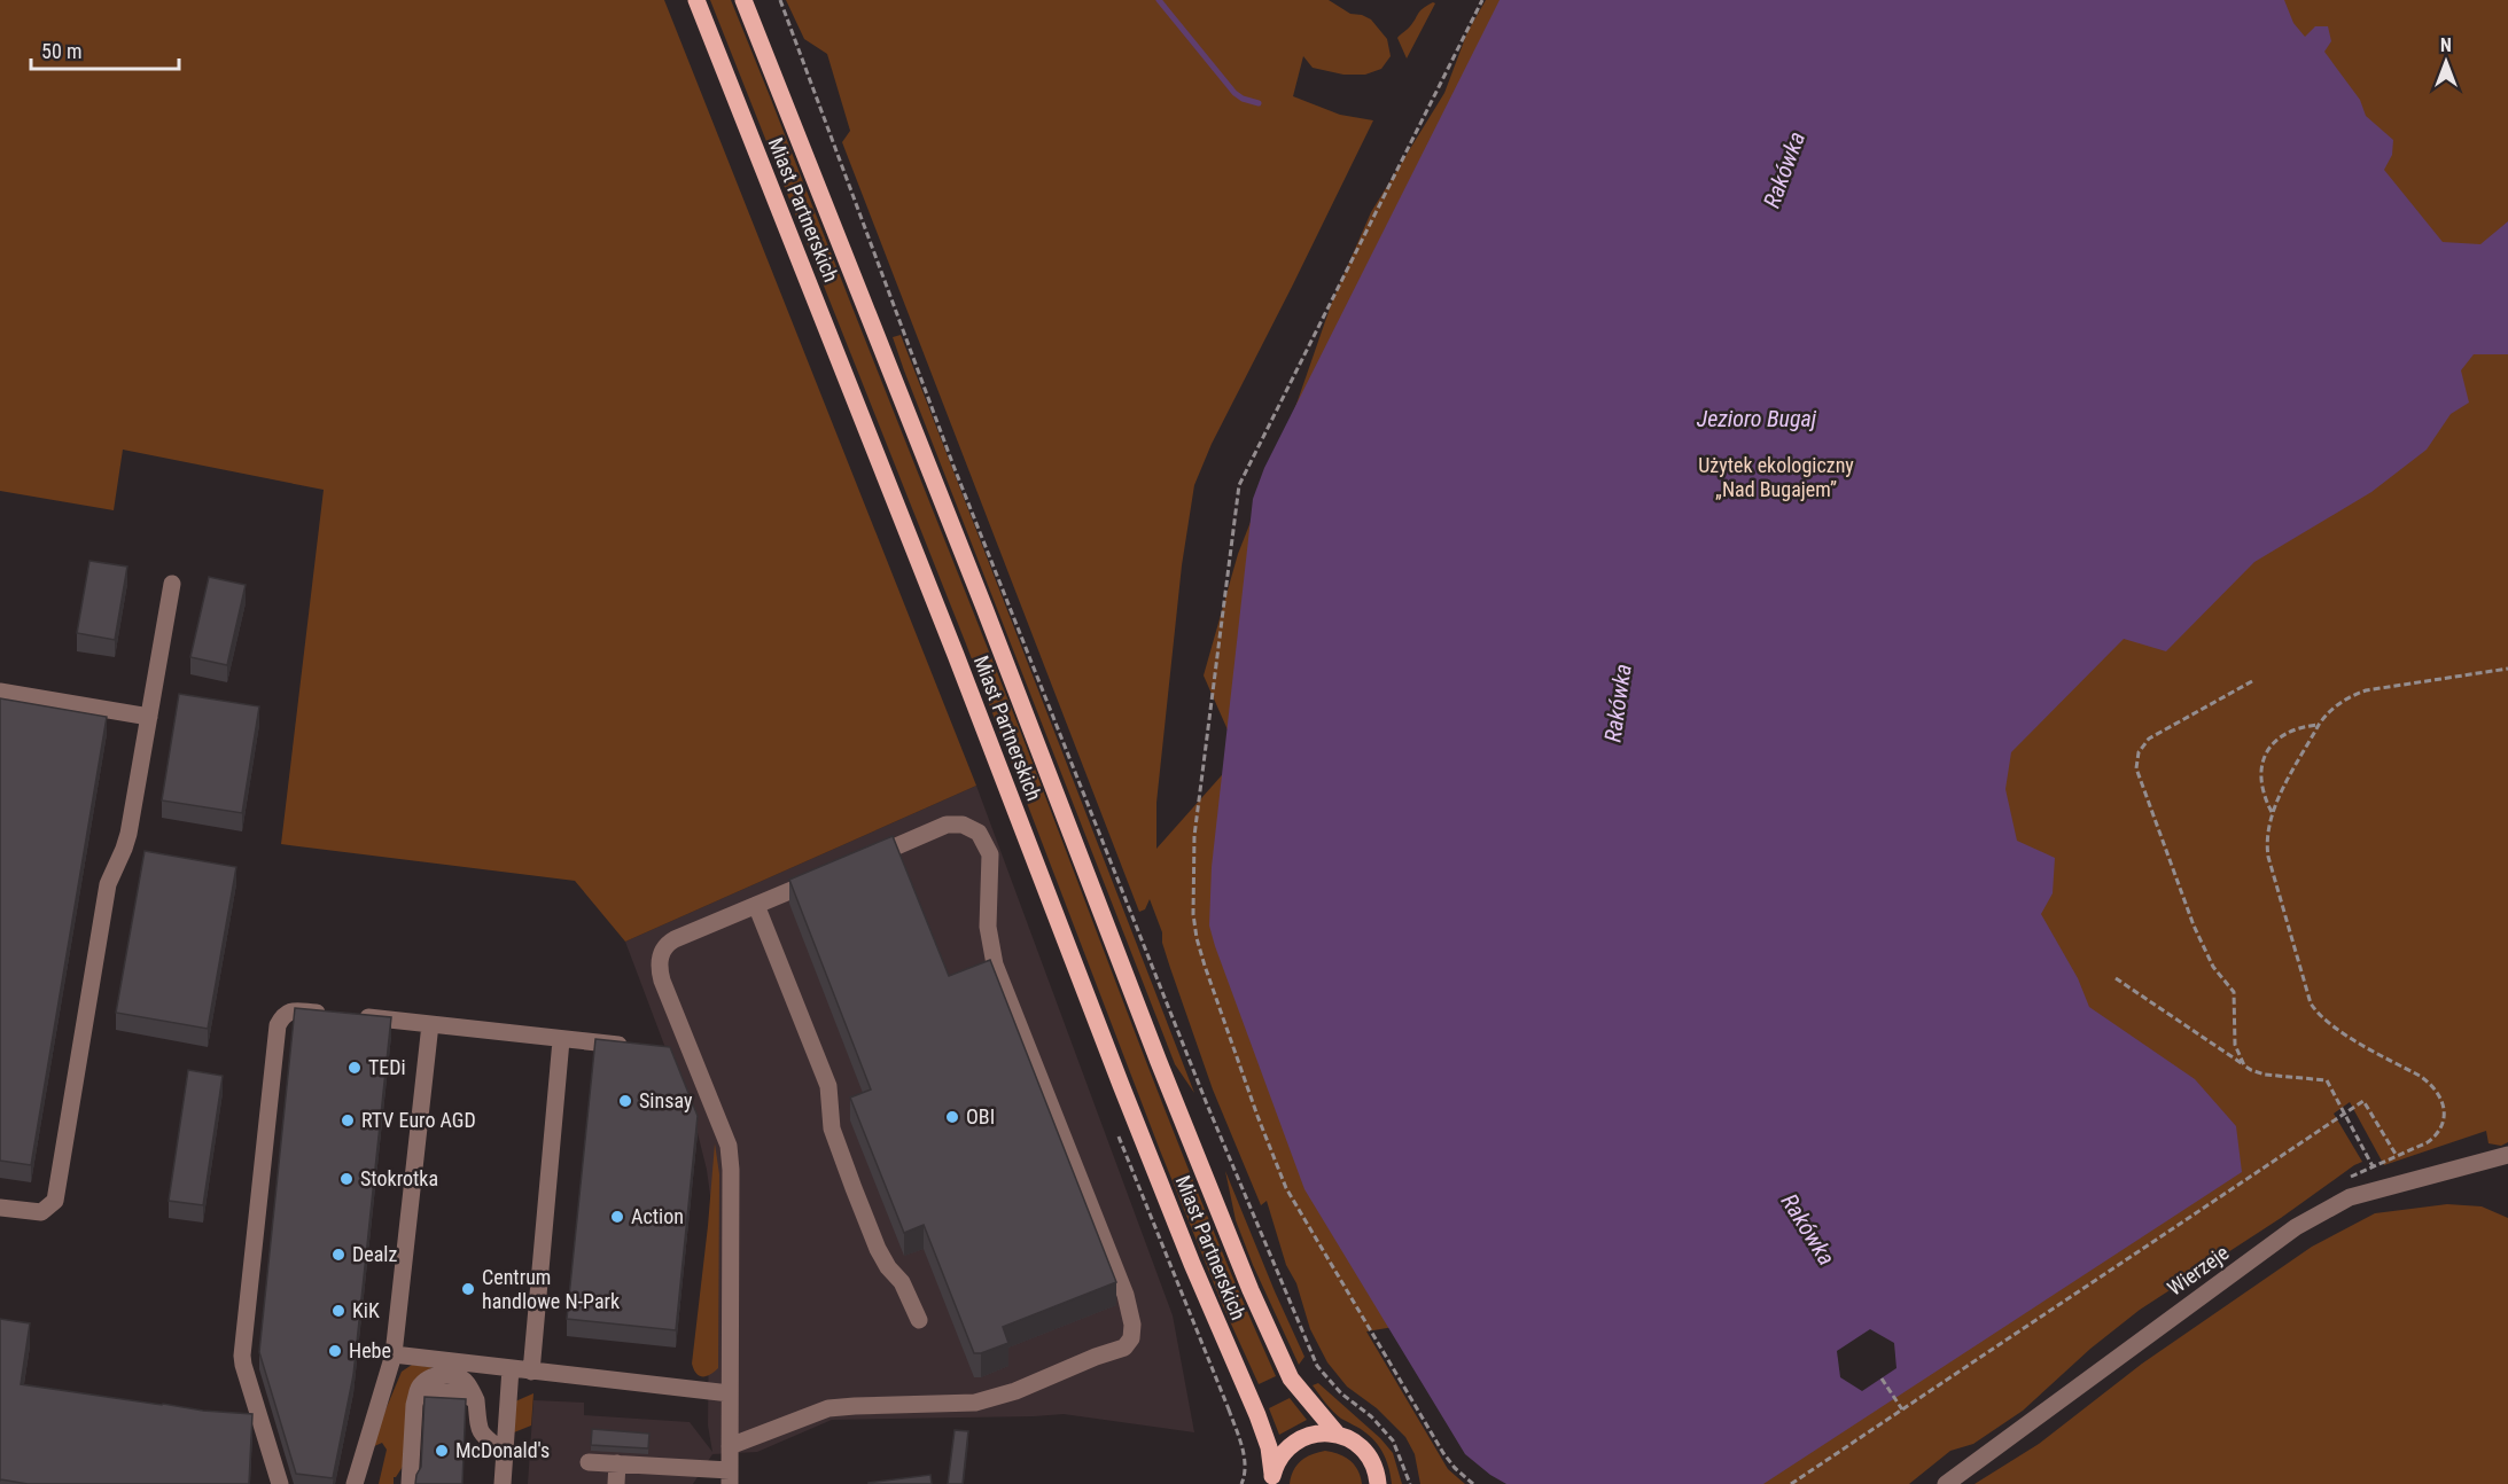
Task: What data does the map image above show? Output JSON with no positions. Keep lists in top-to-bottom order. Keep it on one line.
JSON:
{"streets":{"main road":["Miast Partnerskich"],"street":["Wierzeje"]},"water":["Rakówka","Jezioro Bugaj"],"parks":["Użytek ekologiczny „Nad Bugajem”"],"places":["TEDi","Sinsay","OBI","RTV Euro AGD","Stokrotka","Action","Dealz","Centrum handlowe N-Park","KiK","Hebe","McDonald's"],"scale_bar":"50 m","north":"top"}
